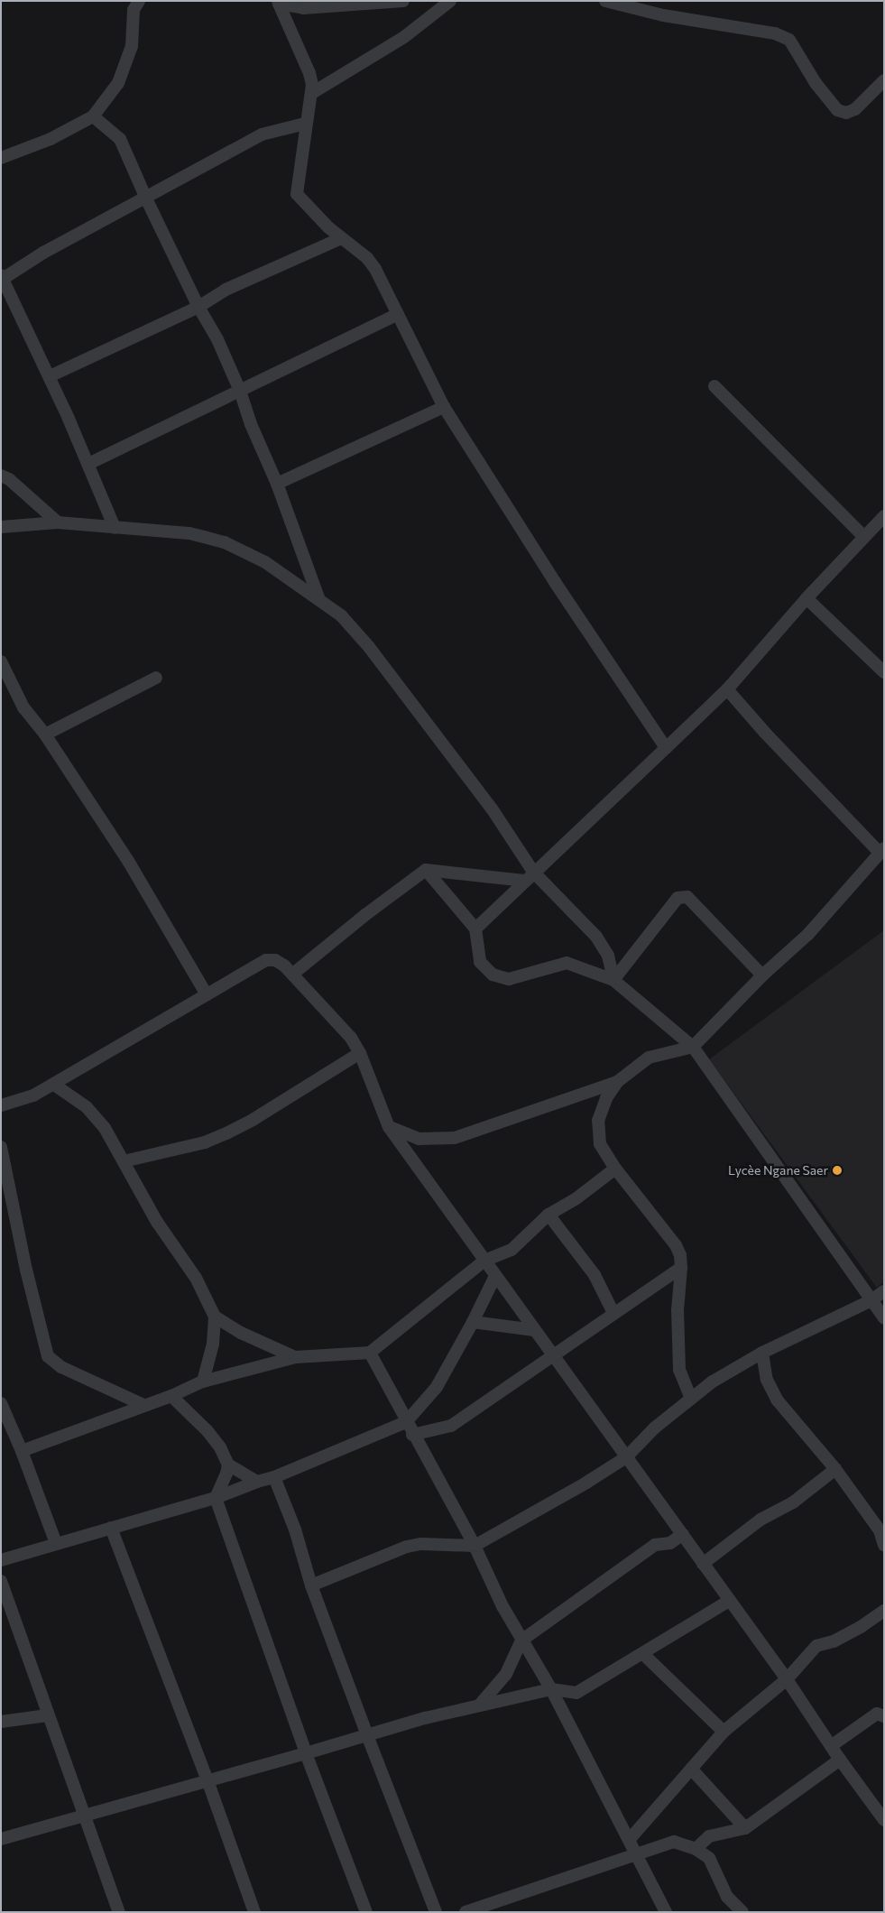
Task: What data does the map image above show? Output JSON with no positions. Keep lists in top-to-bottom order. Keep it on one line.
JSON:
{"places":["Lycèe Ngane Saer"]}
